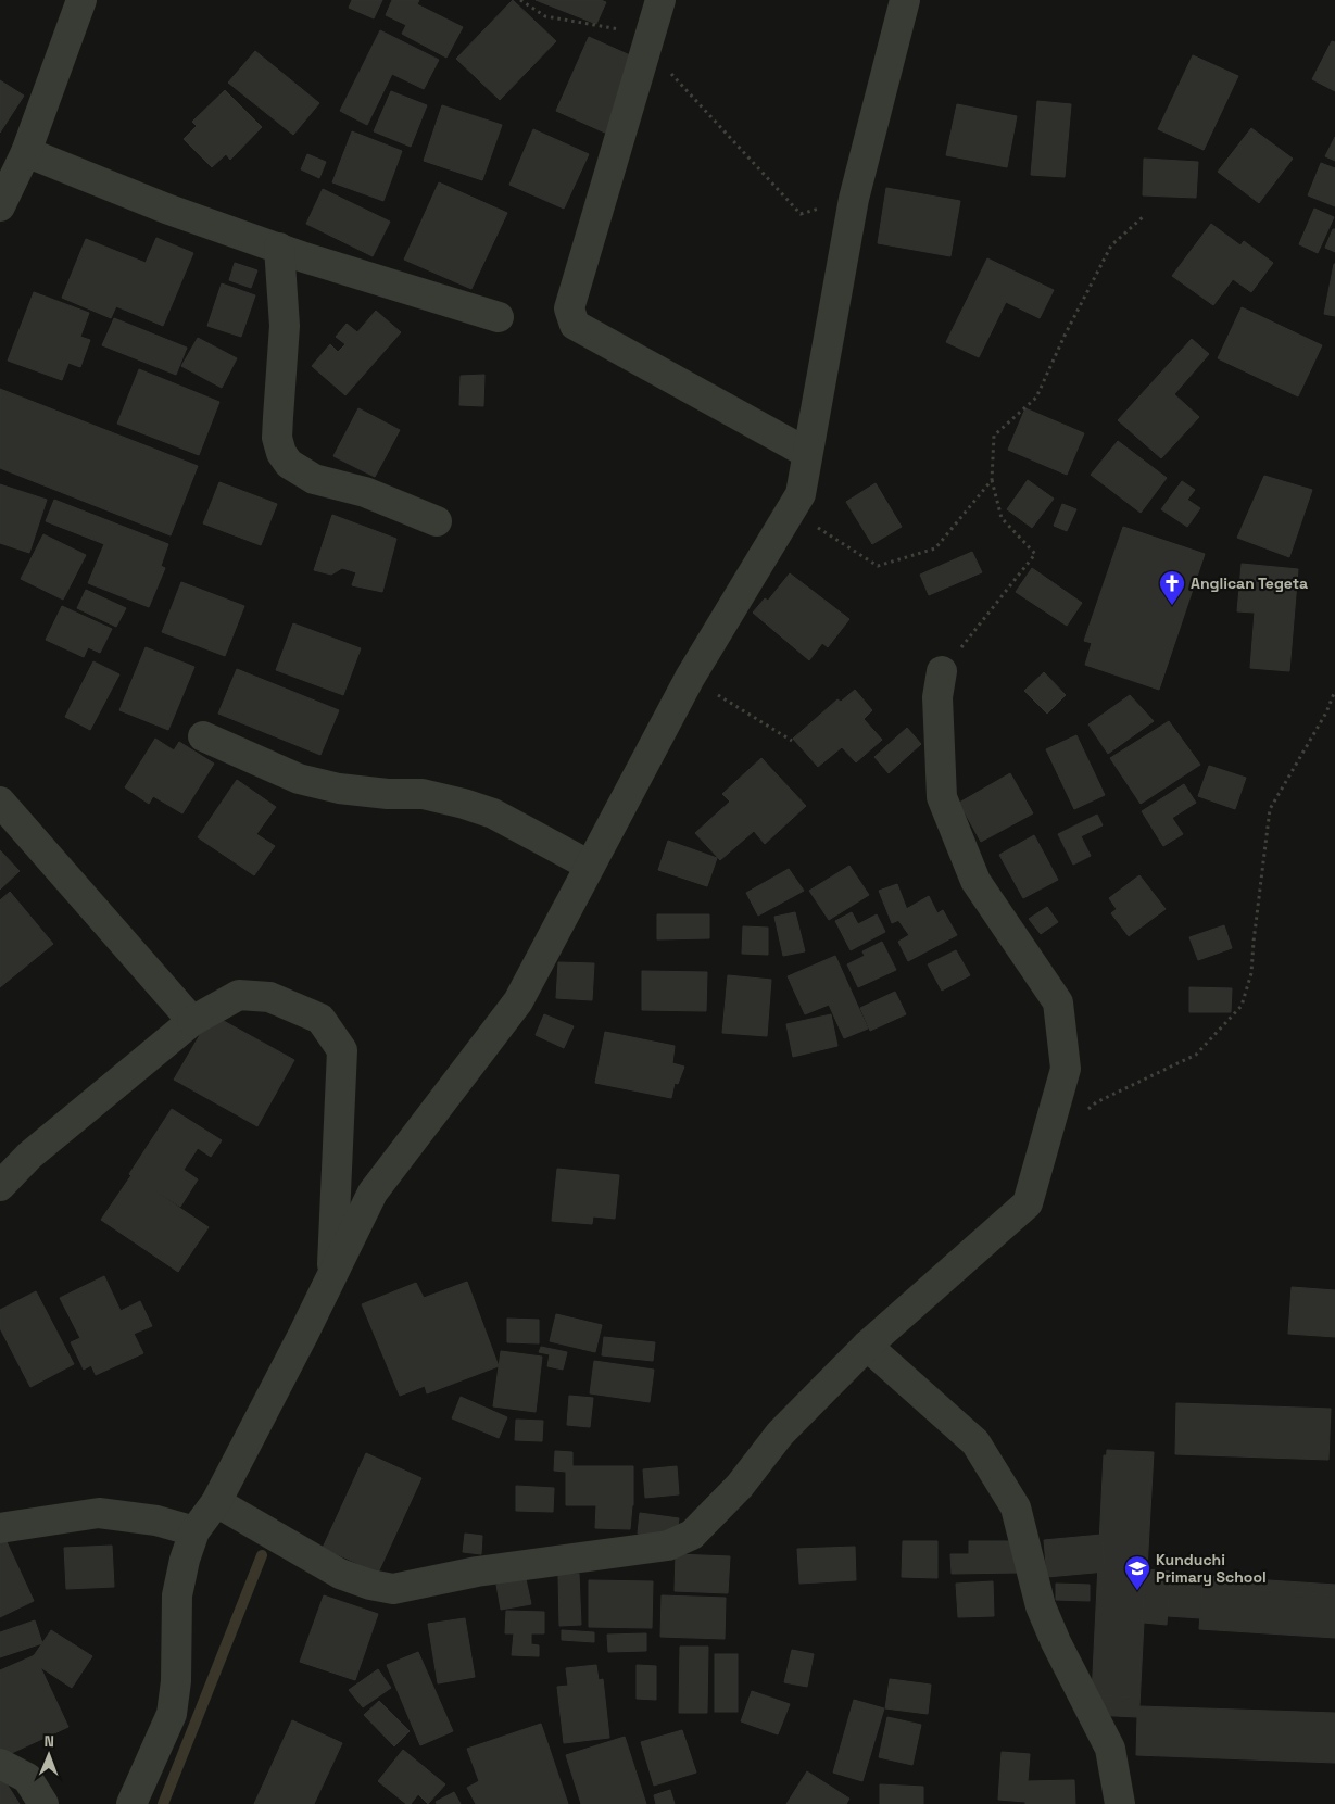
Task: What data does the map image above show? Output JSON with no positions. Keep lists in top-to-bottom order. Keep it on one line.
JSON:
{"places":{"church":["Anglican Tegeta"],"school or university":["Kunduchi Primary School"]},"north":"top"}
